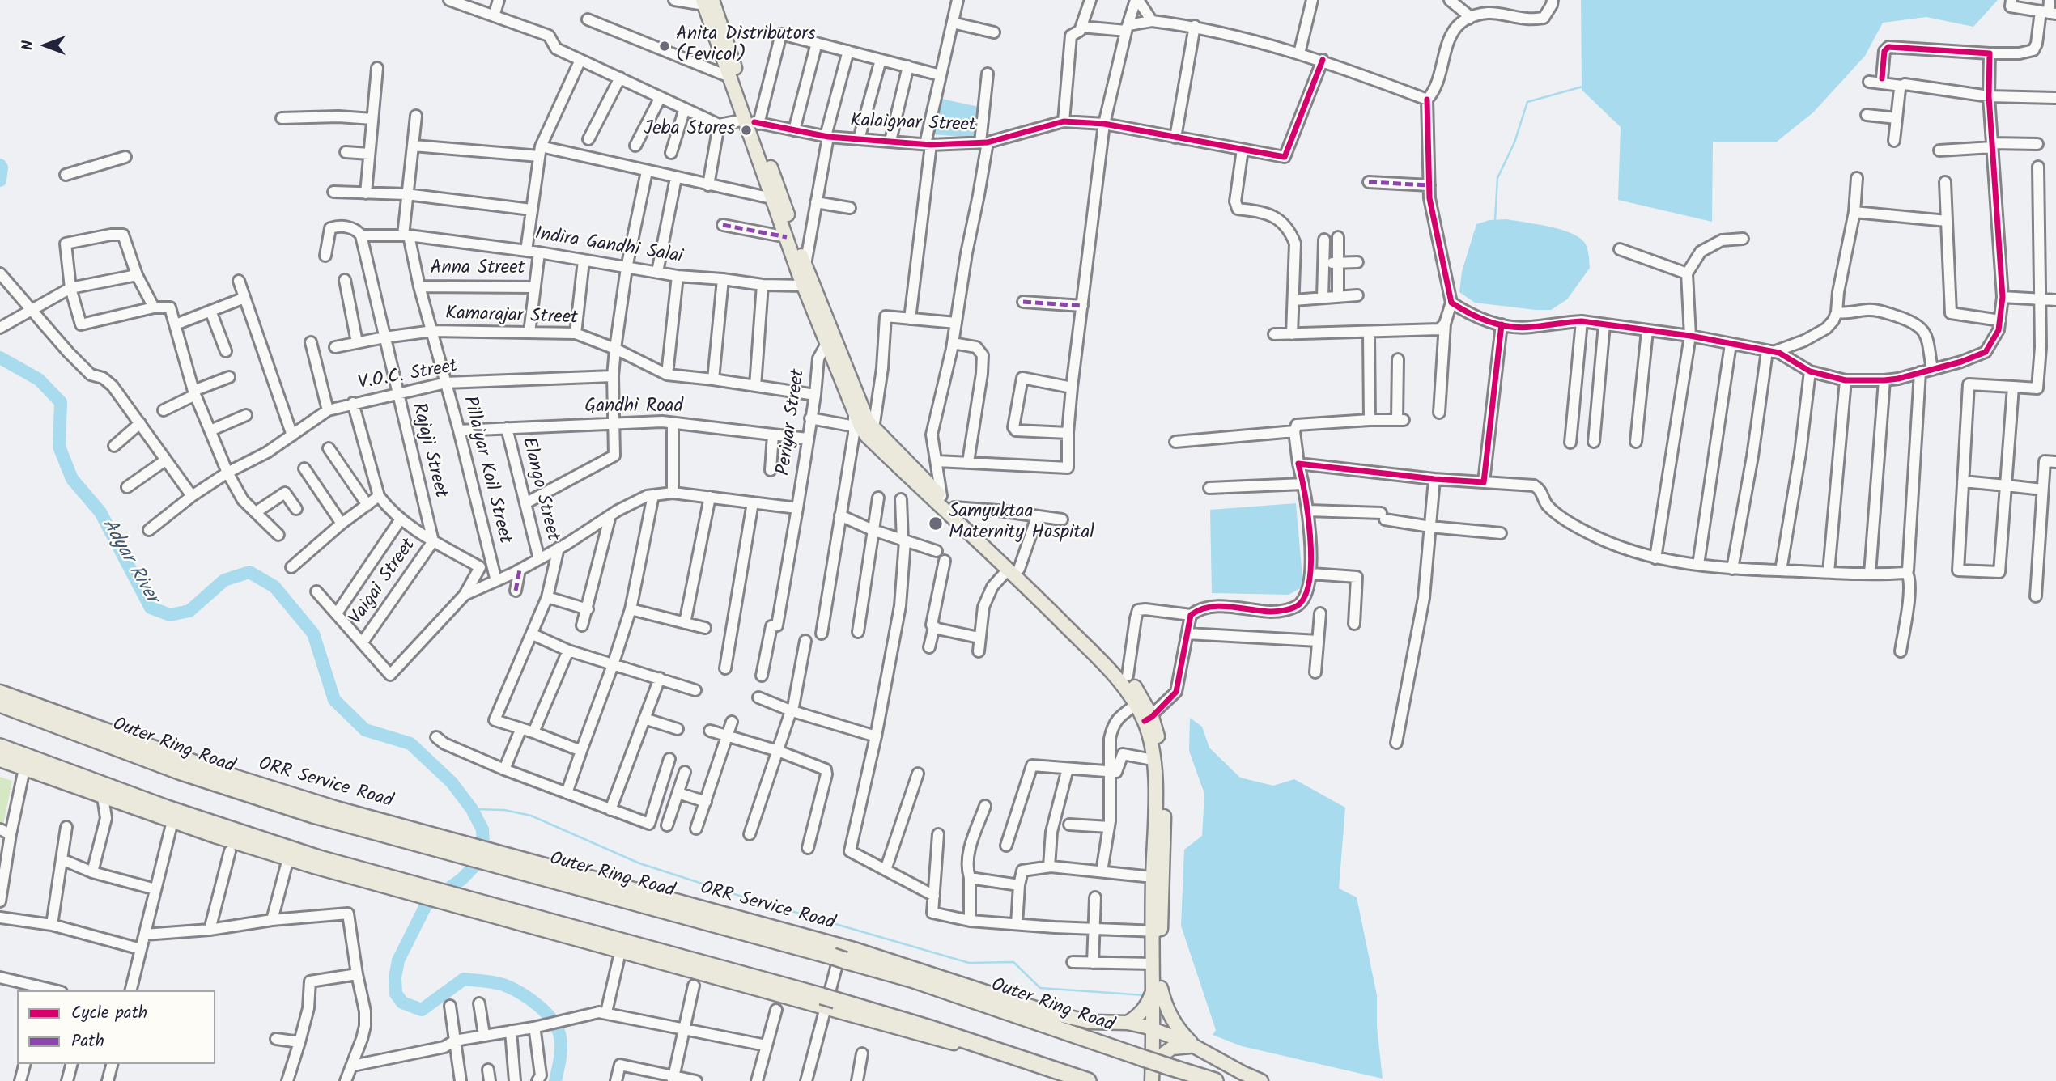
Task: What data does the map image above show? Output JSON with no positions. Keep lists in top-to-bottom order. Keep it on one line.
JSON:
{"streets":{"highway":["Outer Ring Road"],"main road":["ORR Service Road"],"street":["Kalaignar Street","Indira Gandhi Salai","Anna Street","Kamarajar Street","V.O.C. Street","Gandhi Road","Periyar Street","Rajaji Street","Pillaiyar Koil Street","Elango Street","Vaigai Street"]},"crossings":[["Indira Gandhi Salai","Rajaji Street"],["Indira Gandhi Salai","Pillaiyar Koil Street"],["Anna Street","Pillaiyar Koil Street"],["Kamarajar Street","Periyar Street"],["Kamarajar Street","Rajaji Street"],["Kamarajar Street","Pillaiyar Koil Street"],["V.O.C. Street","Rajaji Street"],["V.O.C. Street","Pillaiyar Koil Street"],["Gandhi Road","Periyar Street"],["Gandhi Road","Pillaiyar Koil Street"],["Gandhi Road","Elango Street"],["Rajaji Street","Vaigai Street"],["Outer Ring Road","ORR Service Road"]],"water":["Adyar River"],"places":["Anita Distributors (Fevicol)","Jeba Stores","Samyuktaa Maternity Hospital"],"legend":["Cycle path","Path"],"north":"left"}
